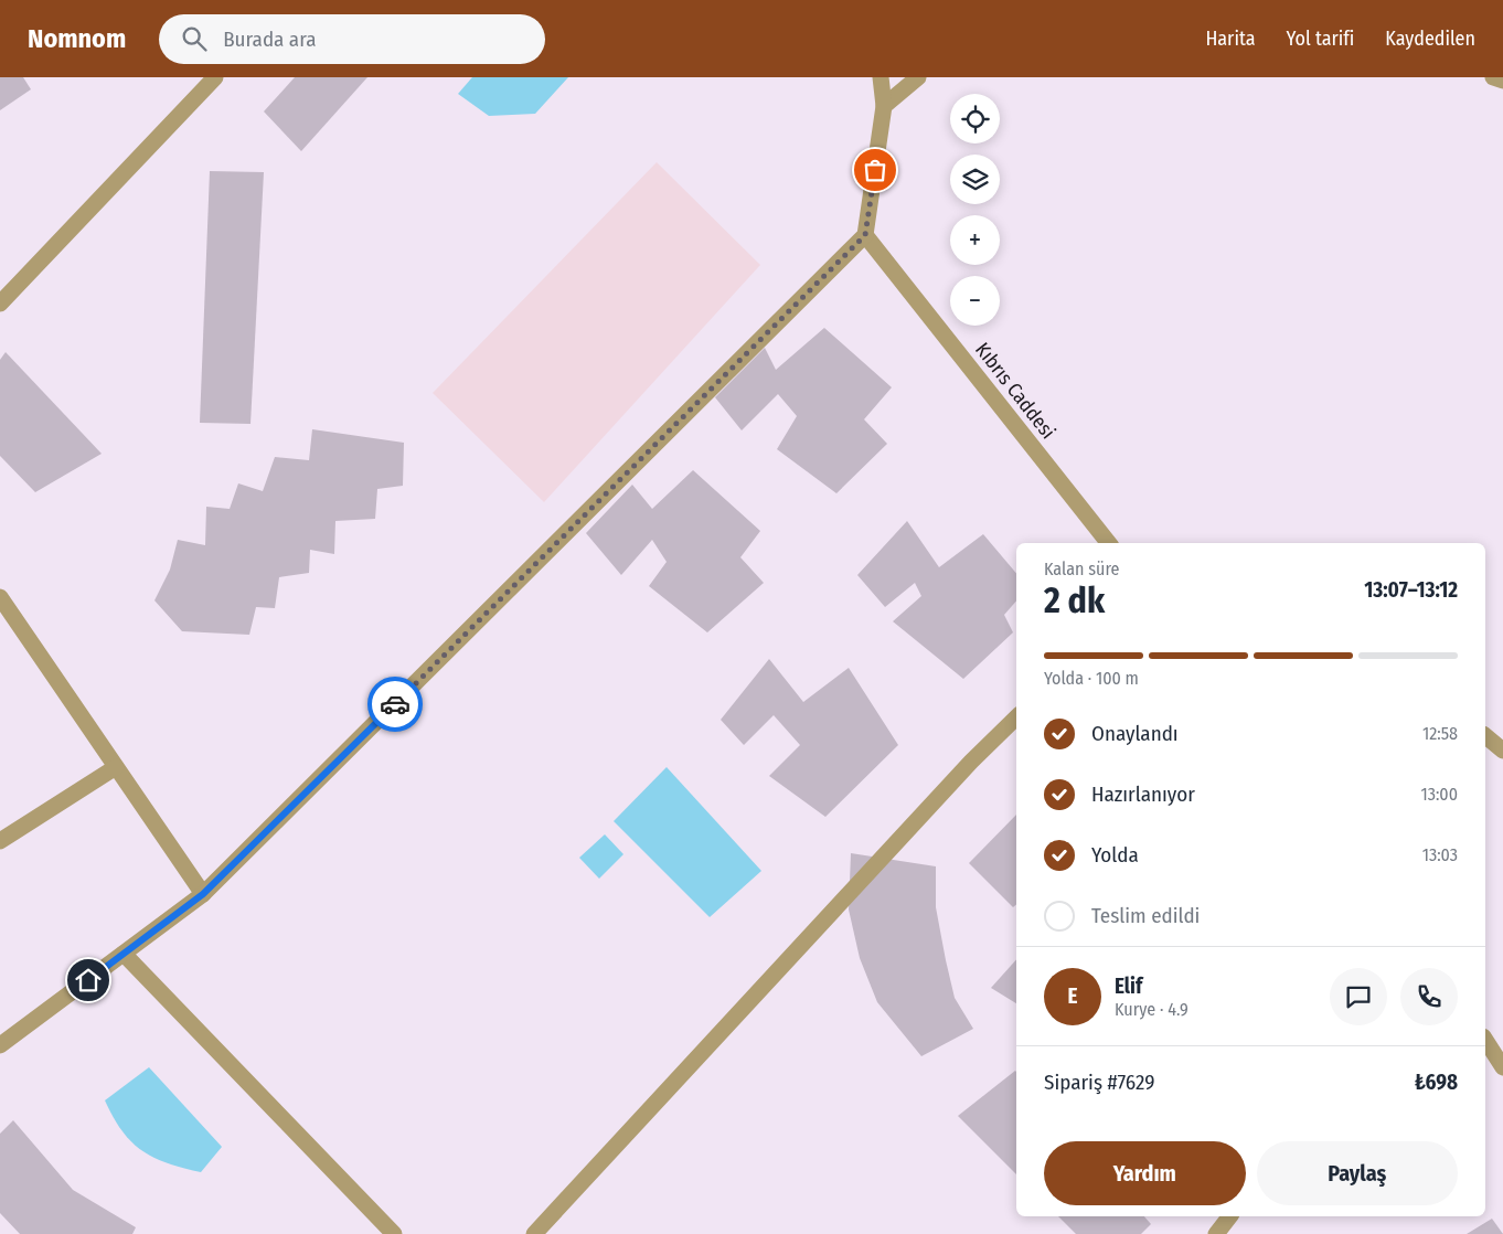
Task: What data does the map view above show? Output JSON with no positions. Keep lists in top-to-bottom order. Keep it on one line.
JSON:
{"streets":{"street":["Kıbrıs Caddesi"]},"page":{"header":"Nomnom","search":"Burada ara","nav":["Harita","Yol tarifi","Kaydedilen"],"map_buttons":["+","−"],"heading":["2 dk","Kalan süre","13:07–13:12"],"panel":["Elif","Kurye · 4.9","Sipariş #7629","₺698"],"bar":"Yolda · 100 m","list":[["Onaylandı","12:58"],["Hazırlanıyor","13:00"],["Yolda","13:03"],"Teslim edildi"],"round":"E","buttons":["Yardım","Paylaş"]}}
